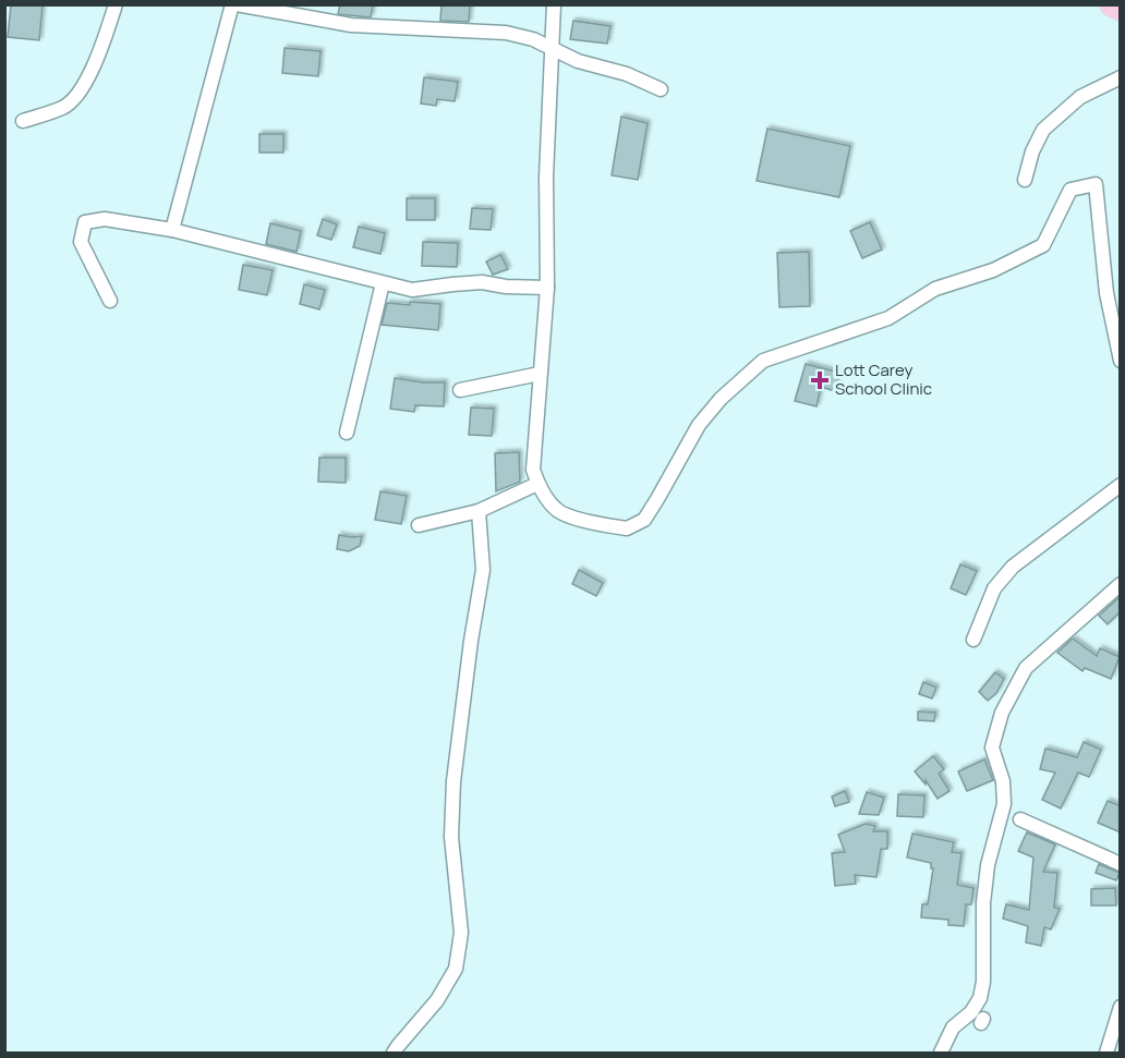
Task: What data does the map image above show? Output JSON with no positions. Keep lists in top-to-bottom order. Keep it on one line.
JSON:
{"places":{"health":["Lott Carey School Clinic"]}}
